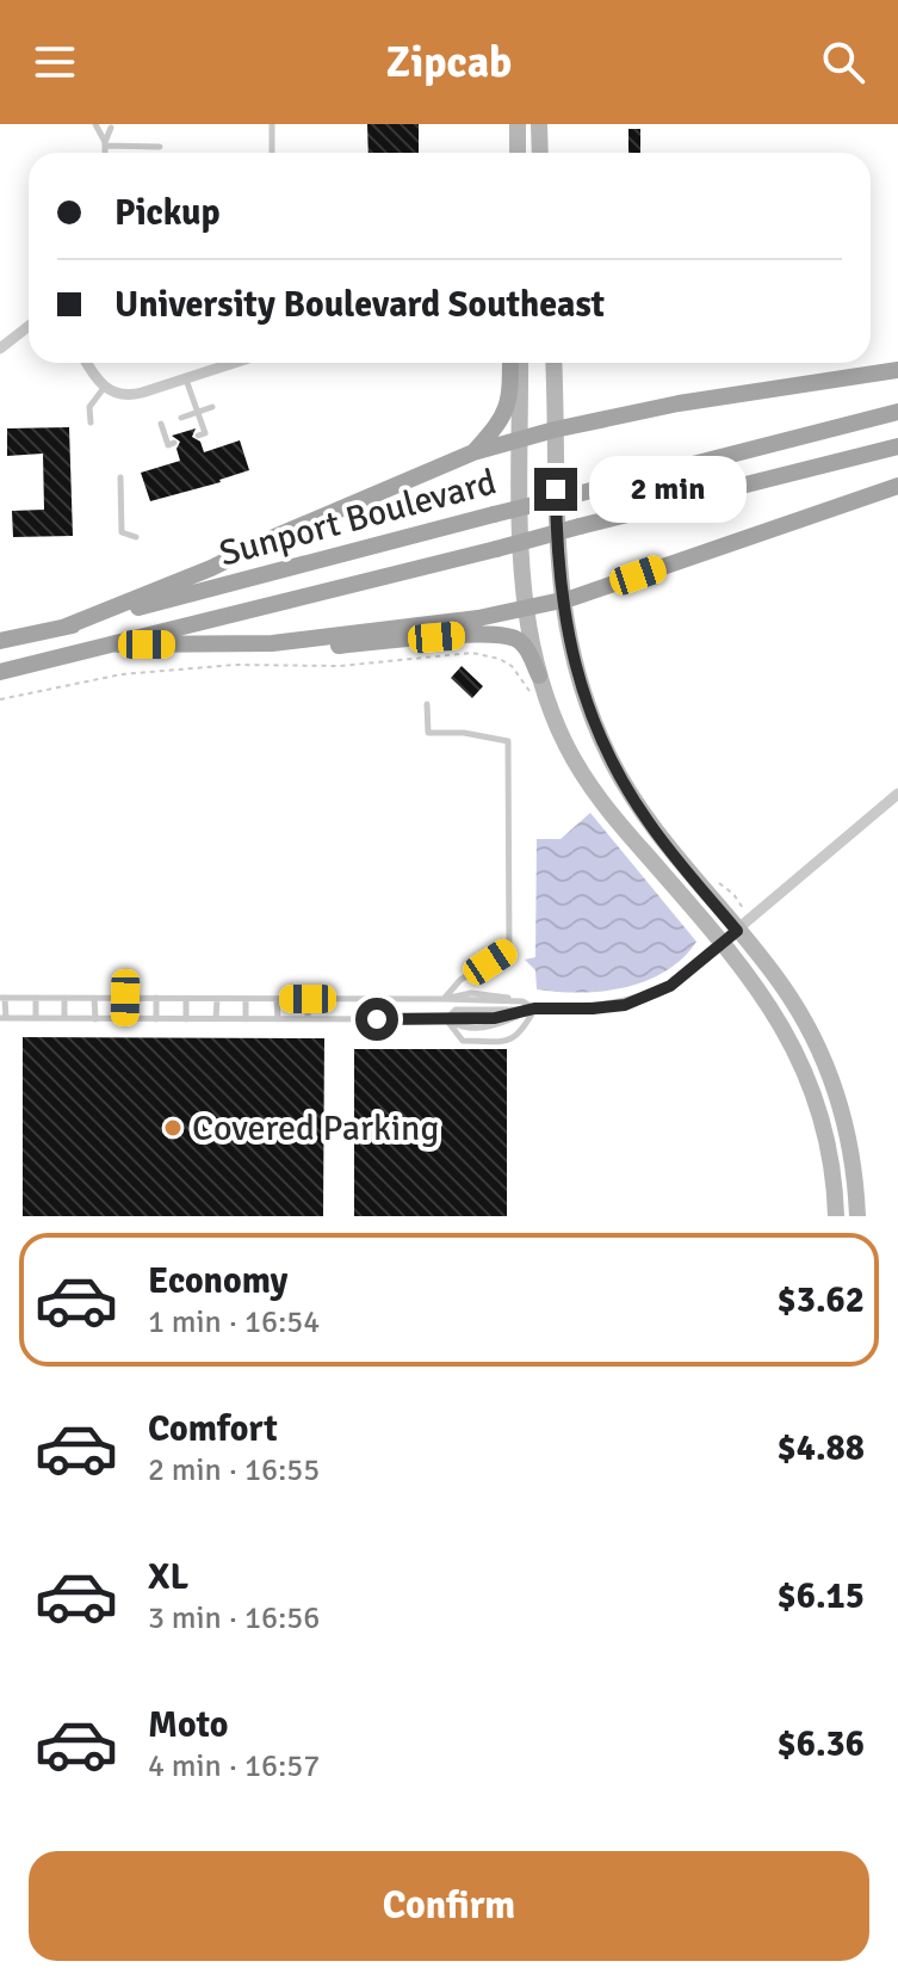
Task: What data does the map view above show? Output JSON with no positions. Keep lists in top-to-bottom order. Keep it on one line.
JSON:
{"streets":{"main road":["Sunport Boulevard"]},"places":["Covered Parking"],"page":{"header":"Zipcab","banner":["Pickup","University Boulevard Southeast"],"bubble":"2 min","list":[{"name":"Economy","note":"1 min · 16:54","value":"$3.62"},{"name":"Comfort","note":"2 min · 16:55","value":"$4.88"},{"name":"XL","note":"3 min · 16:56","value":"$6.15"},{"name":"Moto","note":"4 min · 16:57","value":"$6.36"}],"buttons":"Confirm"}}
